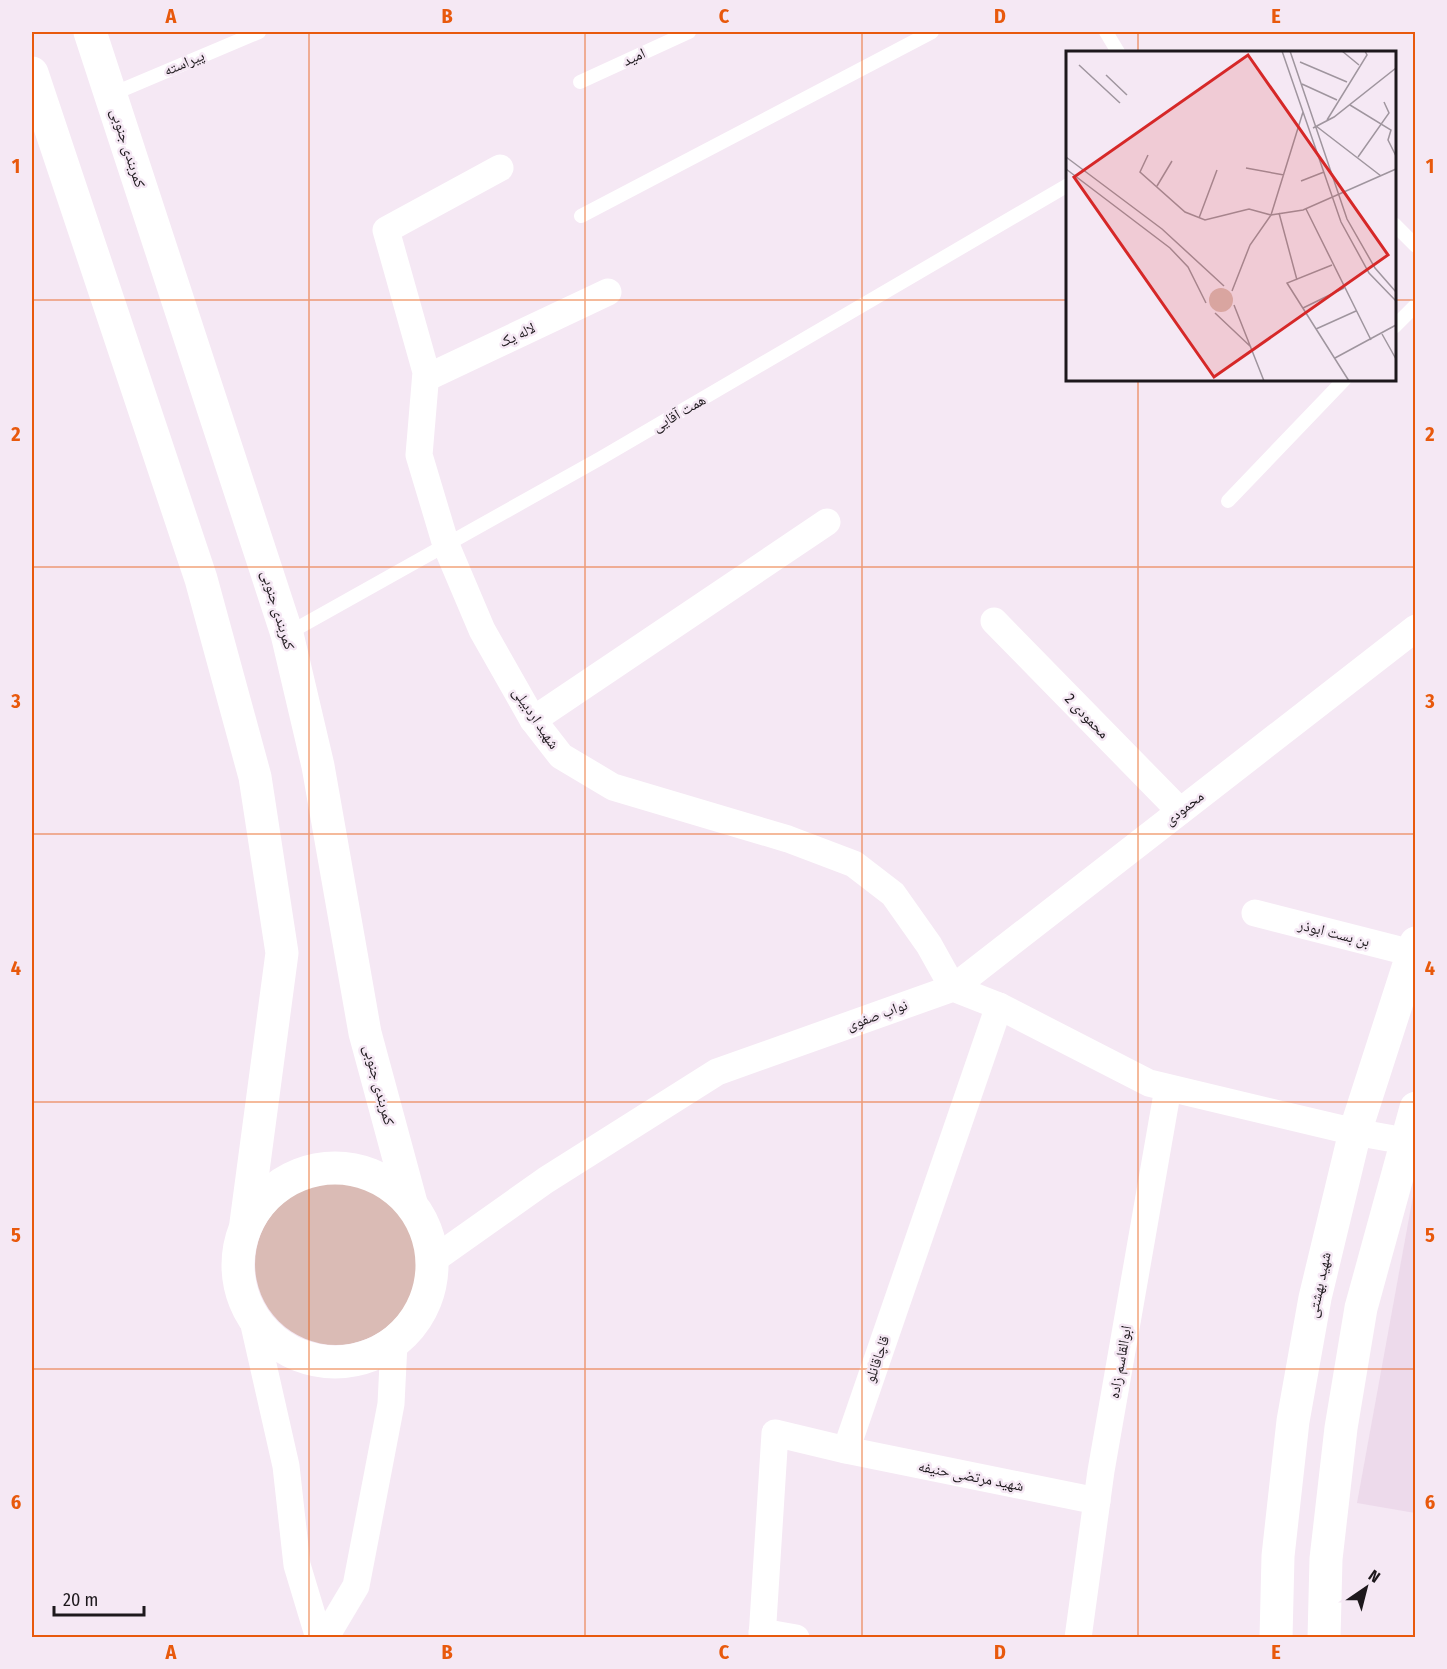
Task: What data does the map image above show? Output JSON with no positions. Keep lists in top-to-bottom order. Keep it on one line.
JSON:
{"streets":{"main road":["کمربندی جنوبی","شهید بهشتی"],"street":["لاله یک","محمودی 2","شهید اردبیلی","محمودی","بن بست ابوذر","نواب صفوی","قاچاقانلو","ابوالقاسم زاده","شهید مرتضی حنیفه"],"lane":["امید","پیراسته","همت آقایی"]},"crossings":[["پیراسته","کمربندی جنوبی"],["کمربندی جنوبی","همت آقایی"],["کمربندی جنوبی","نواب صفوی"],["لاله یک","شهید اردبیلی"],["همت آقایی","شهید اردبیلی"],["محمودی 2","محمودی"],["شهید اردبیلی","محمودی"],["شهید اردبیلی","نواب صفوی"],["محمودی","نواب صفوی"],["بن بست ابوذر","شهید بهشتی"],["قاچاقانلو","شهید مرتضی حنیفه"],["ابوالقاسم زاده","شهید مرتضی حنیفه"]],"scale_bar":"20 m","north":"top right","grid":{"columns":["A","B","C","D","E"],"rows":["1","2","3","4","5","6"]}}
